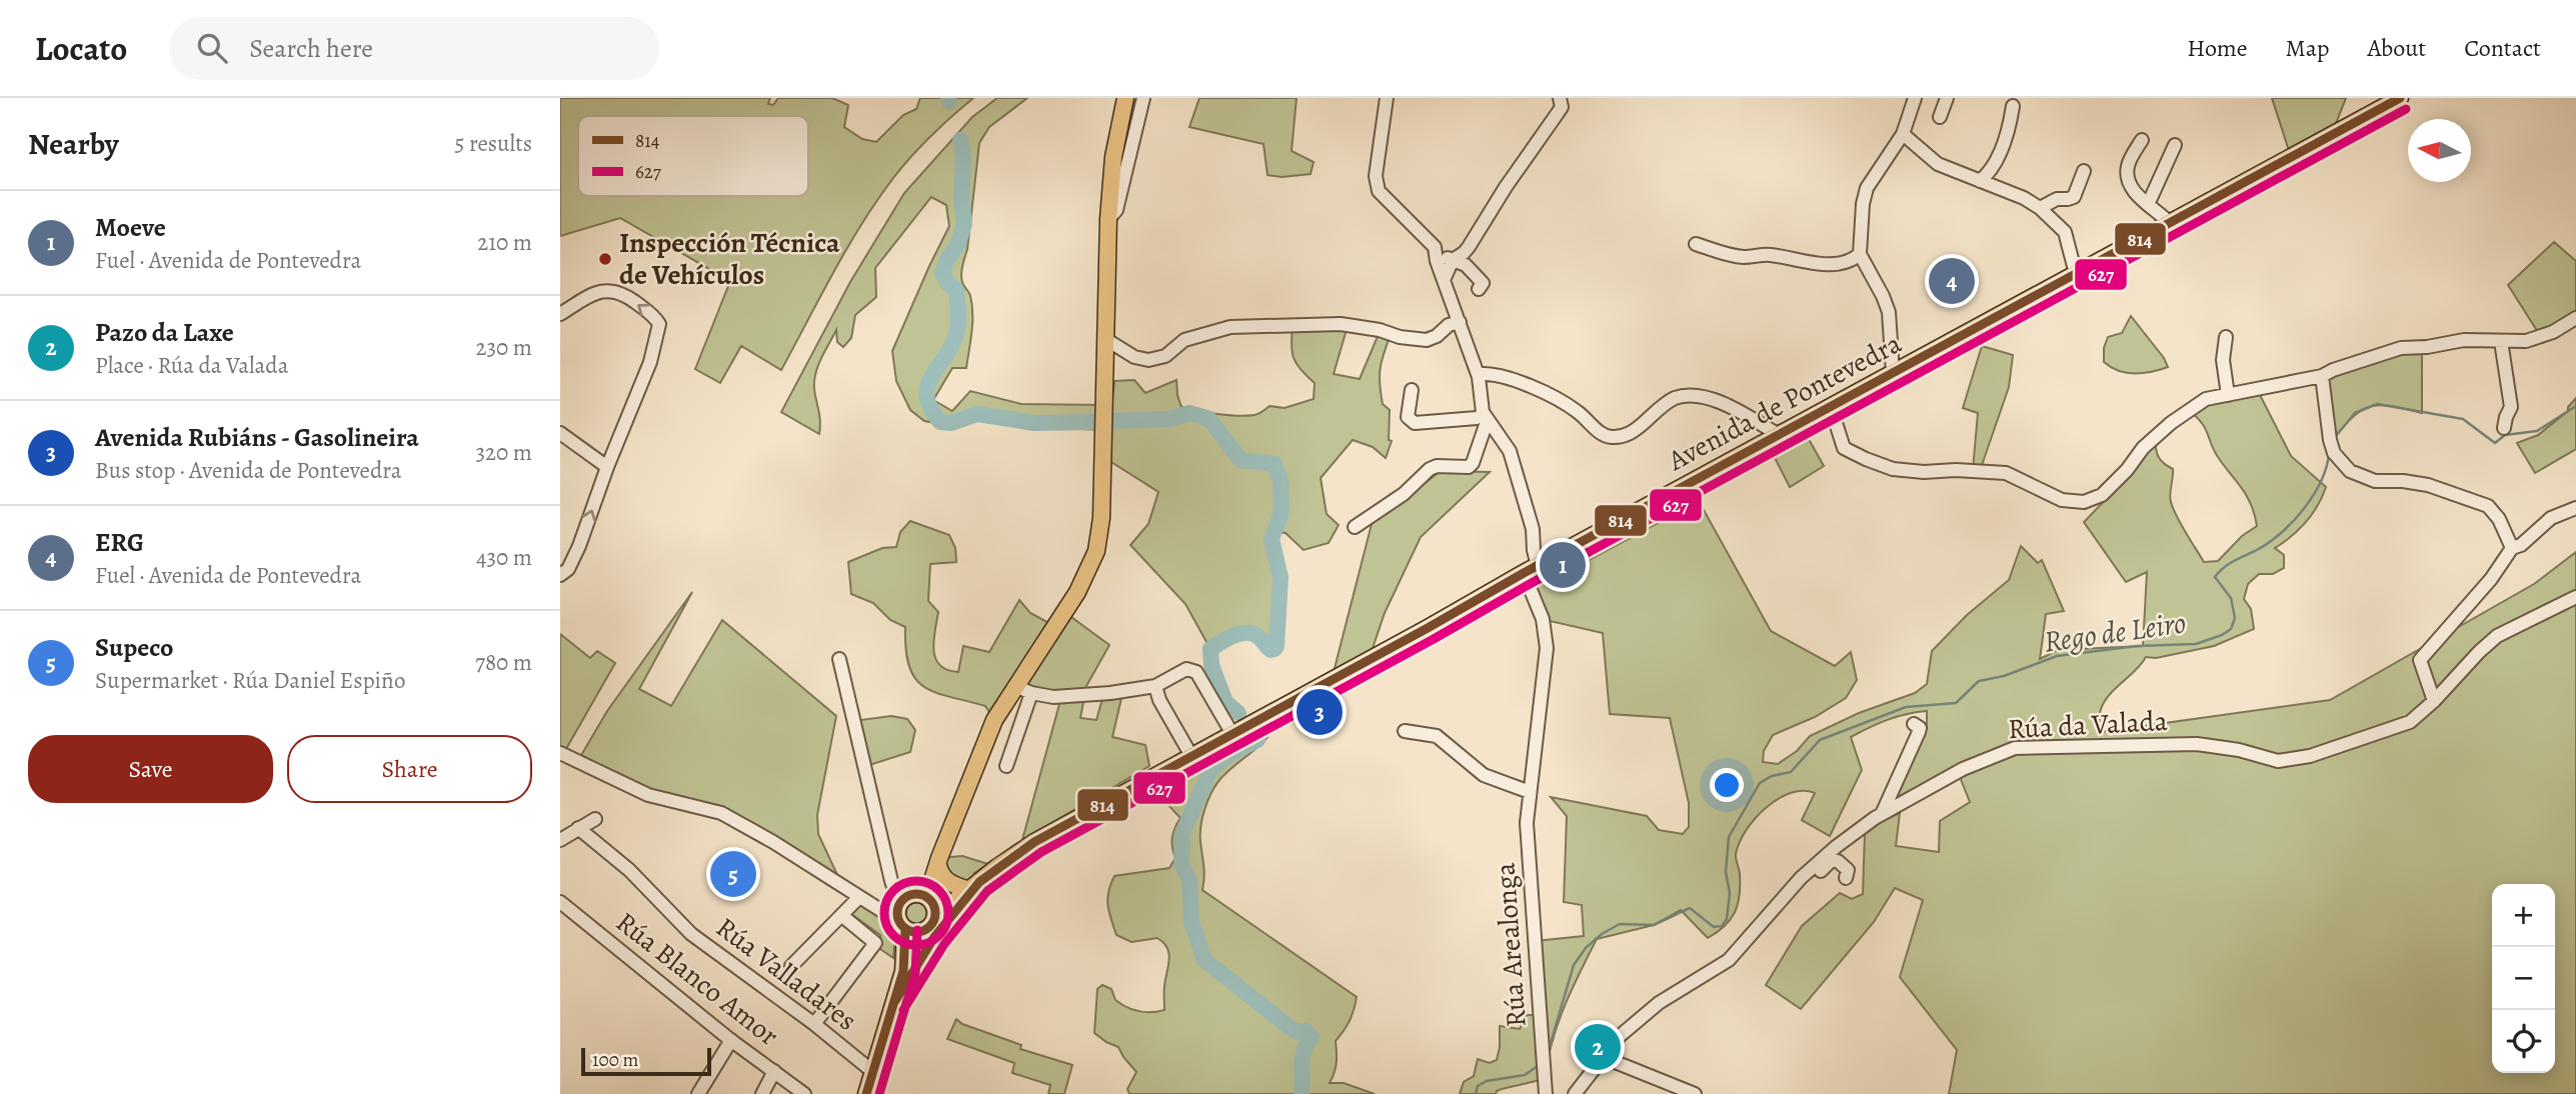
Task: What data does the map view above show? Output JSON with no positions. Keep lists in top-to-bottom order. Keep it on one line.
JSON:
{"streets":{"main road":["Avenida de Pontevedra"],"street":["Rúa da Valada","Rúa Arealonga","Rúa Valladares","Rúa Blanco Amor"]},"crossings":[["Avenida de Pontevedra","Rúa Arealonga"]],"water":["Rego de Leiro"],"places":["Inspección Técnica de Vehículos"],"lines":["transit line 814","transit line 627"],"legend":["814","627"],"scale_bar":"100 m","north":"left","page":{"header":"Locato","search":"Search here","nav":["Home","Map","About","Contact"],"heading":["Nearby","5 results"],"list":[{"mark":"1","name":"Moeve","note":"Fuel · Avenida de Pontevedra","value":"210 m"},{"mark":"2","name":"Pazo da Laxe","note":"Place · Rúa da Valada","value":"230 m"},{"mark":"3","name":"Avenida Rubiáns - Gasolineira","note":"Bus stop · Avenida de Pontevedra","value":"320 m"},{"mark":"4","name":"ERG","note":"Fuel · Avenida de Pontevedra","value":"430 m"},{"mark":"5","name":"Supeco","note":"Supermarket · Rúa Daniel Espiño","value":"780 m"}],"pins":["4","1","3","5","2"],"buttons":["Save","Share"],"map_buttons":["+","−"],"scale":"100 m"}}
